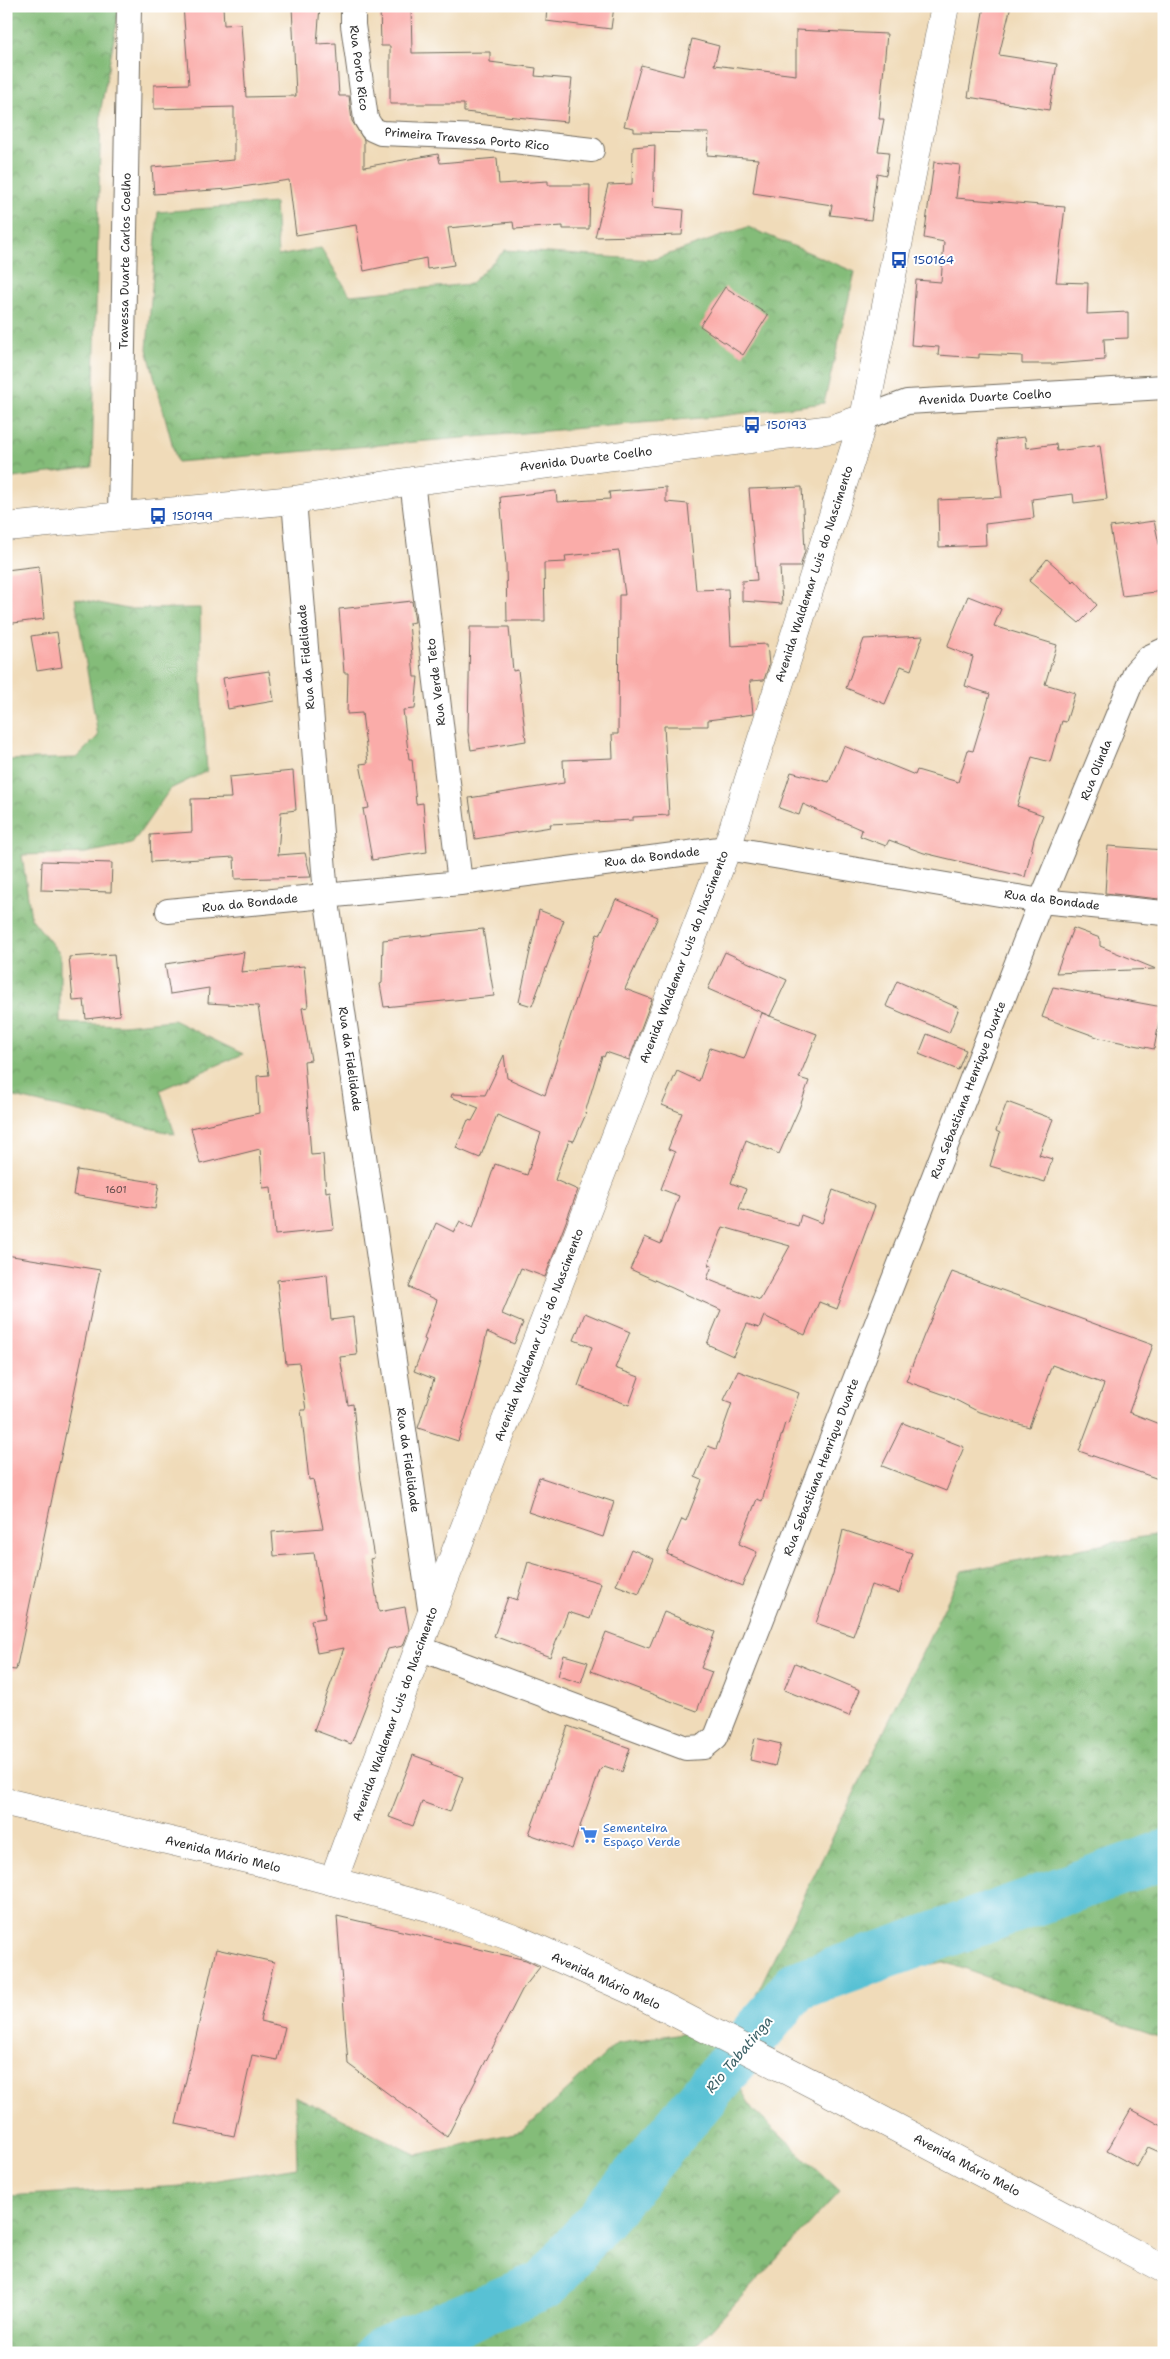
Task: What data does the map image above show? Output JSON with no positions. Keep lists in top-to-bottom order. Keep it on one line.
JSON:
{"streets":{"main road":["Avenida Duarte Coelho","Avenida Waldemar Luis do Nascimento","Avenida Mário Melo"],"street":["Rua Porto Rico","Primeira Travessa Porto Rico","Travessa Duarte Carlos Coelho","Rua da Fidelidade","Rua Verde Teto","Rua Olinda","Rua da Bondade","Rua Sebastiana Henrique Duarte"]},"crossings":[["Rua Porto Rico","Primeira Travessa Porto Rico"],["Travessa Duarte Carlos Coelho","Avenida Duarte Coelho"],["Avenida Duarte Coelho","Avenida Waldemar Luis do Nascimento"],["Avenida Duarte Coelho","Rua da Fidelidade"],["Avenida Duarte Coelho","Rua Verde Teto"],["Avenida Waldemar Luis do Nascimento","Rua da Fidelidade"],["Avenida Waldemar Luis do Nascimento","Rua da Bondade"],["Avenida Waldemar Luis do Nascimento","Rua Sebastiana Henrique Duarte"],["Avenida Waldemar Luis do Nascimento","Avenida Mário Melo"],["Rua da Fidelidade","Rua da Bondade"],["Rua Verde Teto","Rua da Bondade"],["Rua Olinda","Rua da Bondade"],["Rua Olinda","Rua Sebastiana Henrique Duarte"],["Rua da Bondade","Rua Sebastiana Henrique Duarte"]],"water":["Rio Tabatinga"],"places":{"bus stop":["150164","150193","150199"],"supermarket":["Sementeira Espaço Verde"]},"house_numbers":["1601"]}
